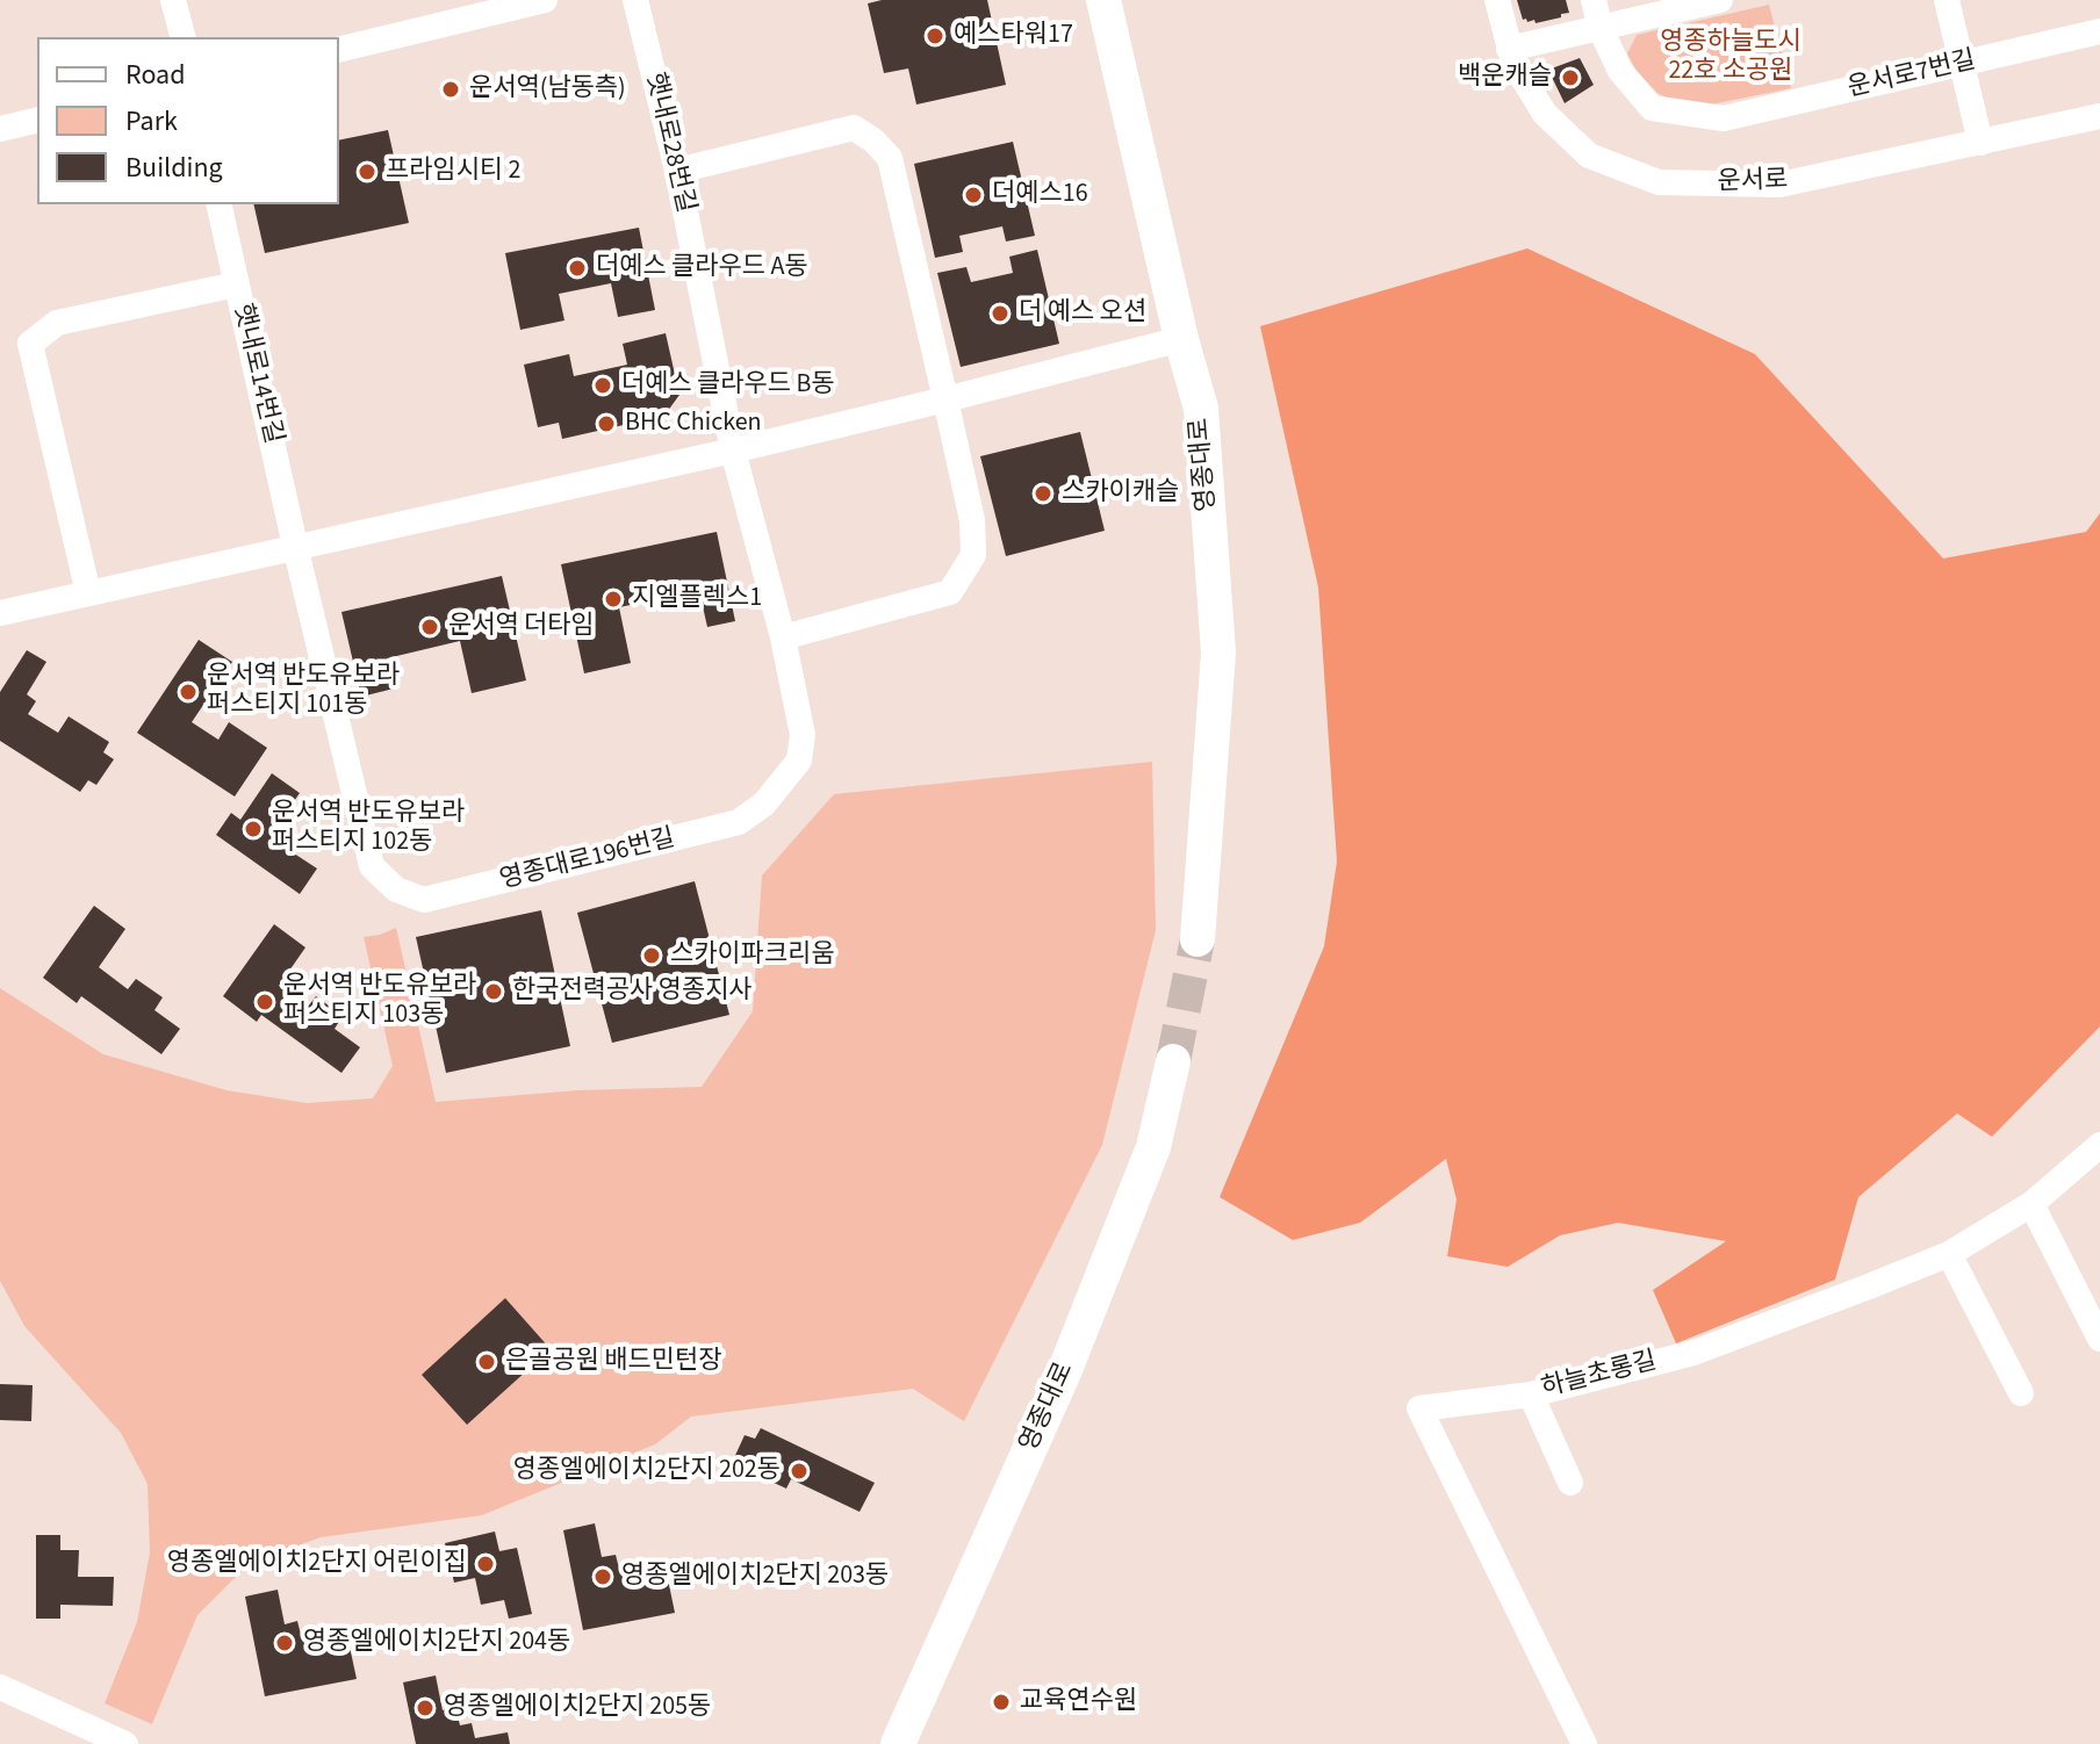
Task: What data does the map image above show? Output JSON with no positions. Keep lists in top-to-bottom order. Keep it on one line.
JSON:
{"streets":{"main road":["영종대로"],"street":["운서로7번길","햇내로28번길","운서로","햇내로14번길","영종대로196번길","하늘초롱길"]},"crossings":[["햇내로28번길","영종대로196번길"],["햇내로14번길","영종대로196번길"]],"parks":["영종하늘도시 22호 소공원"],"places":["예스타워17","백운캐슬","운서역(남동측)","프라임시티 2","더예스16","더예스 클라우드 A동","더 예스 오션","더예스 클라우드 B동","BHC Chicken","스카이캐슬","지엘플렉스1","운서역 더타임","운서역 반도유보라 퍼스티지 101동","운서역 반도유보라 퍼스티지 102동","스카이파크리움","한국전력공사 영종지사","운서역 반도유보라 퍼스티지 103동","은골공원 배드민턴장","영종엘에이치2단지 202동","영종엘에이치2단지 어린이집","영종엘에이치2단지 203동","영종엘에이치2단지 204동","교육연수원","영종엘에이치2단지 205동"],"legend":["Road","Park","Building"]}
